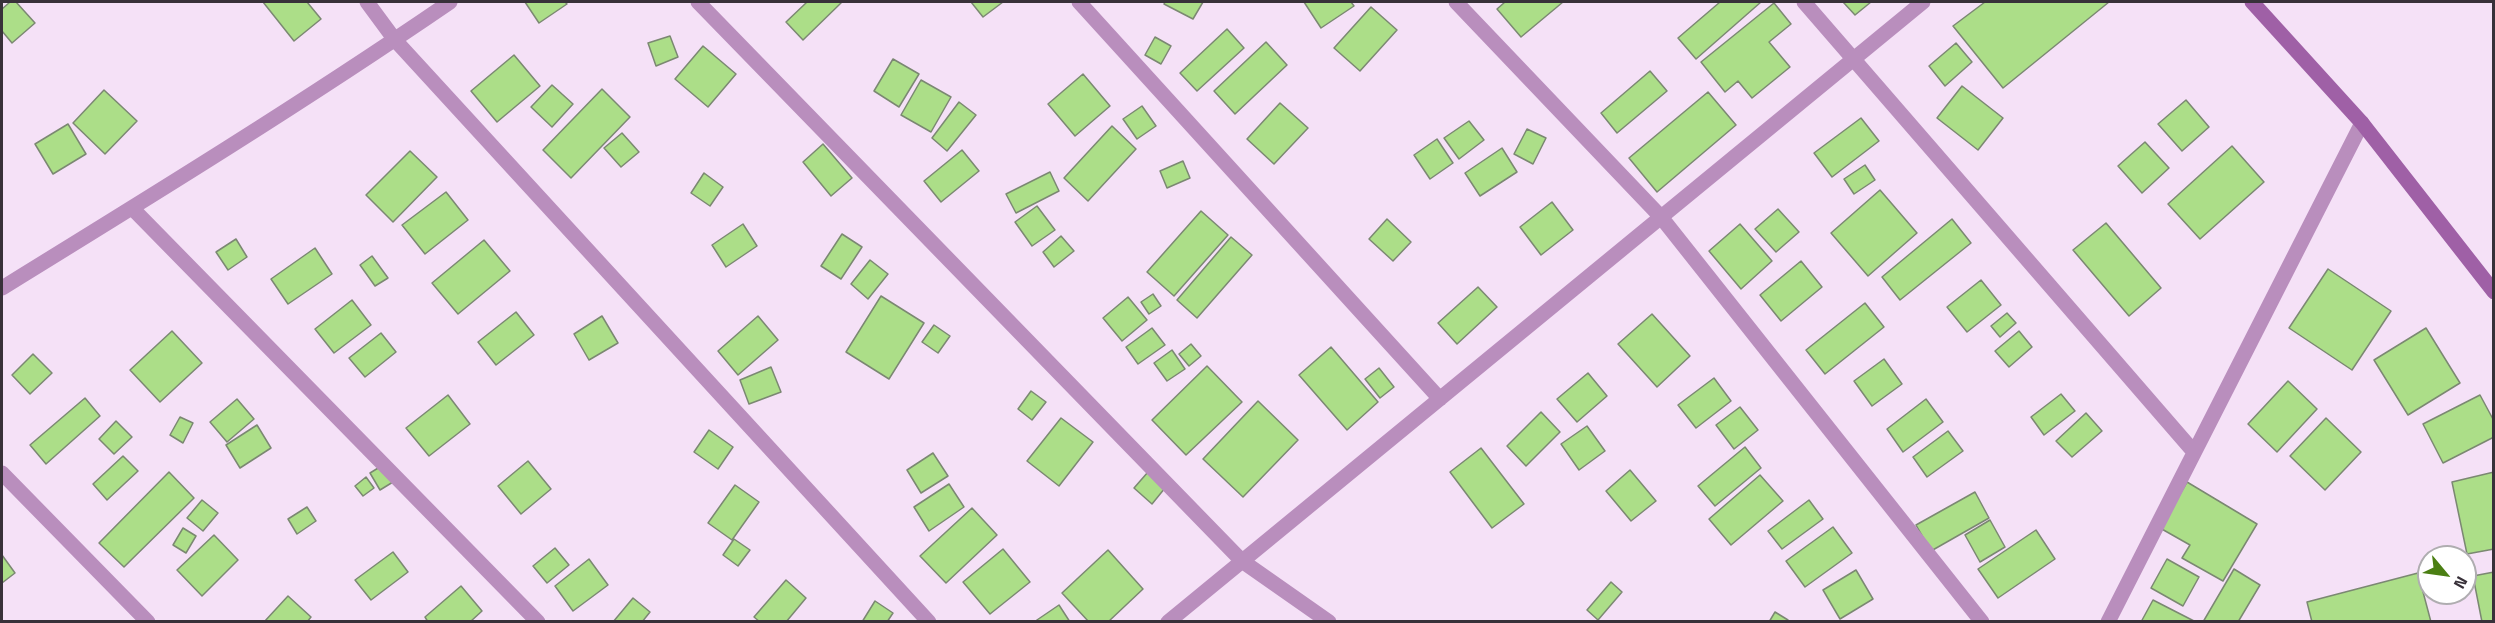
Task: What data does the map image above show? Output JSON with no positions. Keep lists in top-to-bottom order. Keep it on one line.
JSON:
{"north":"bottom right"}
